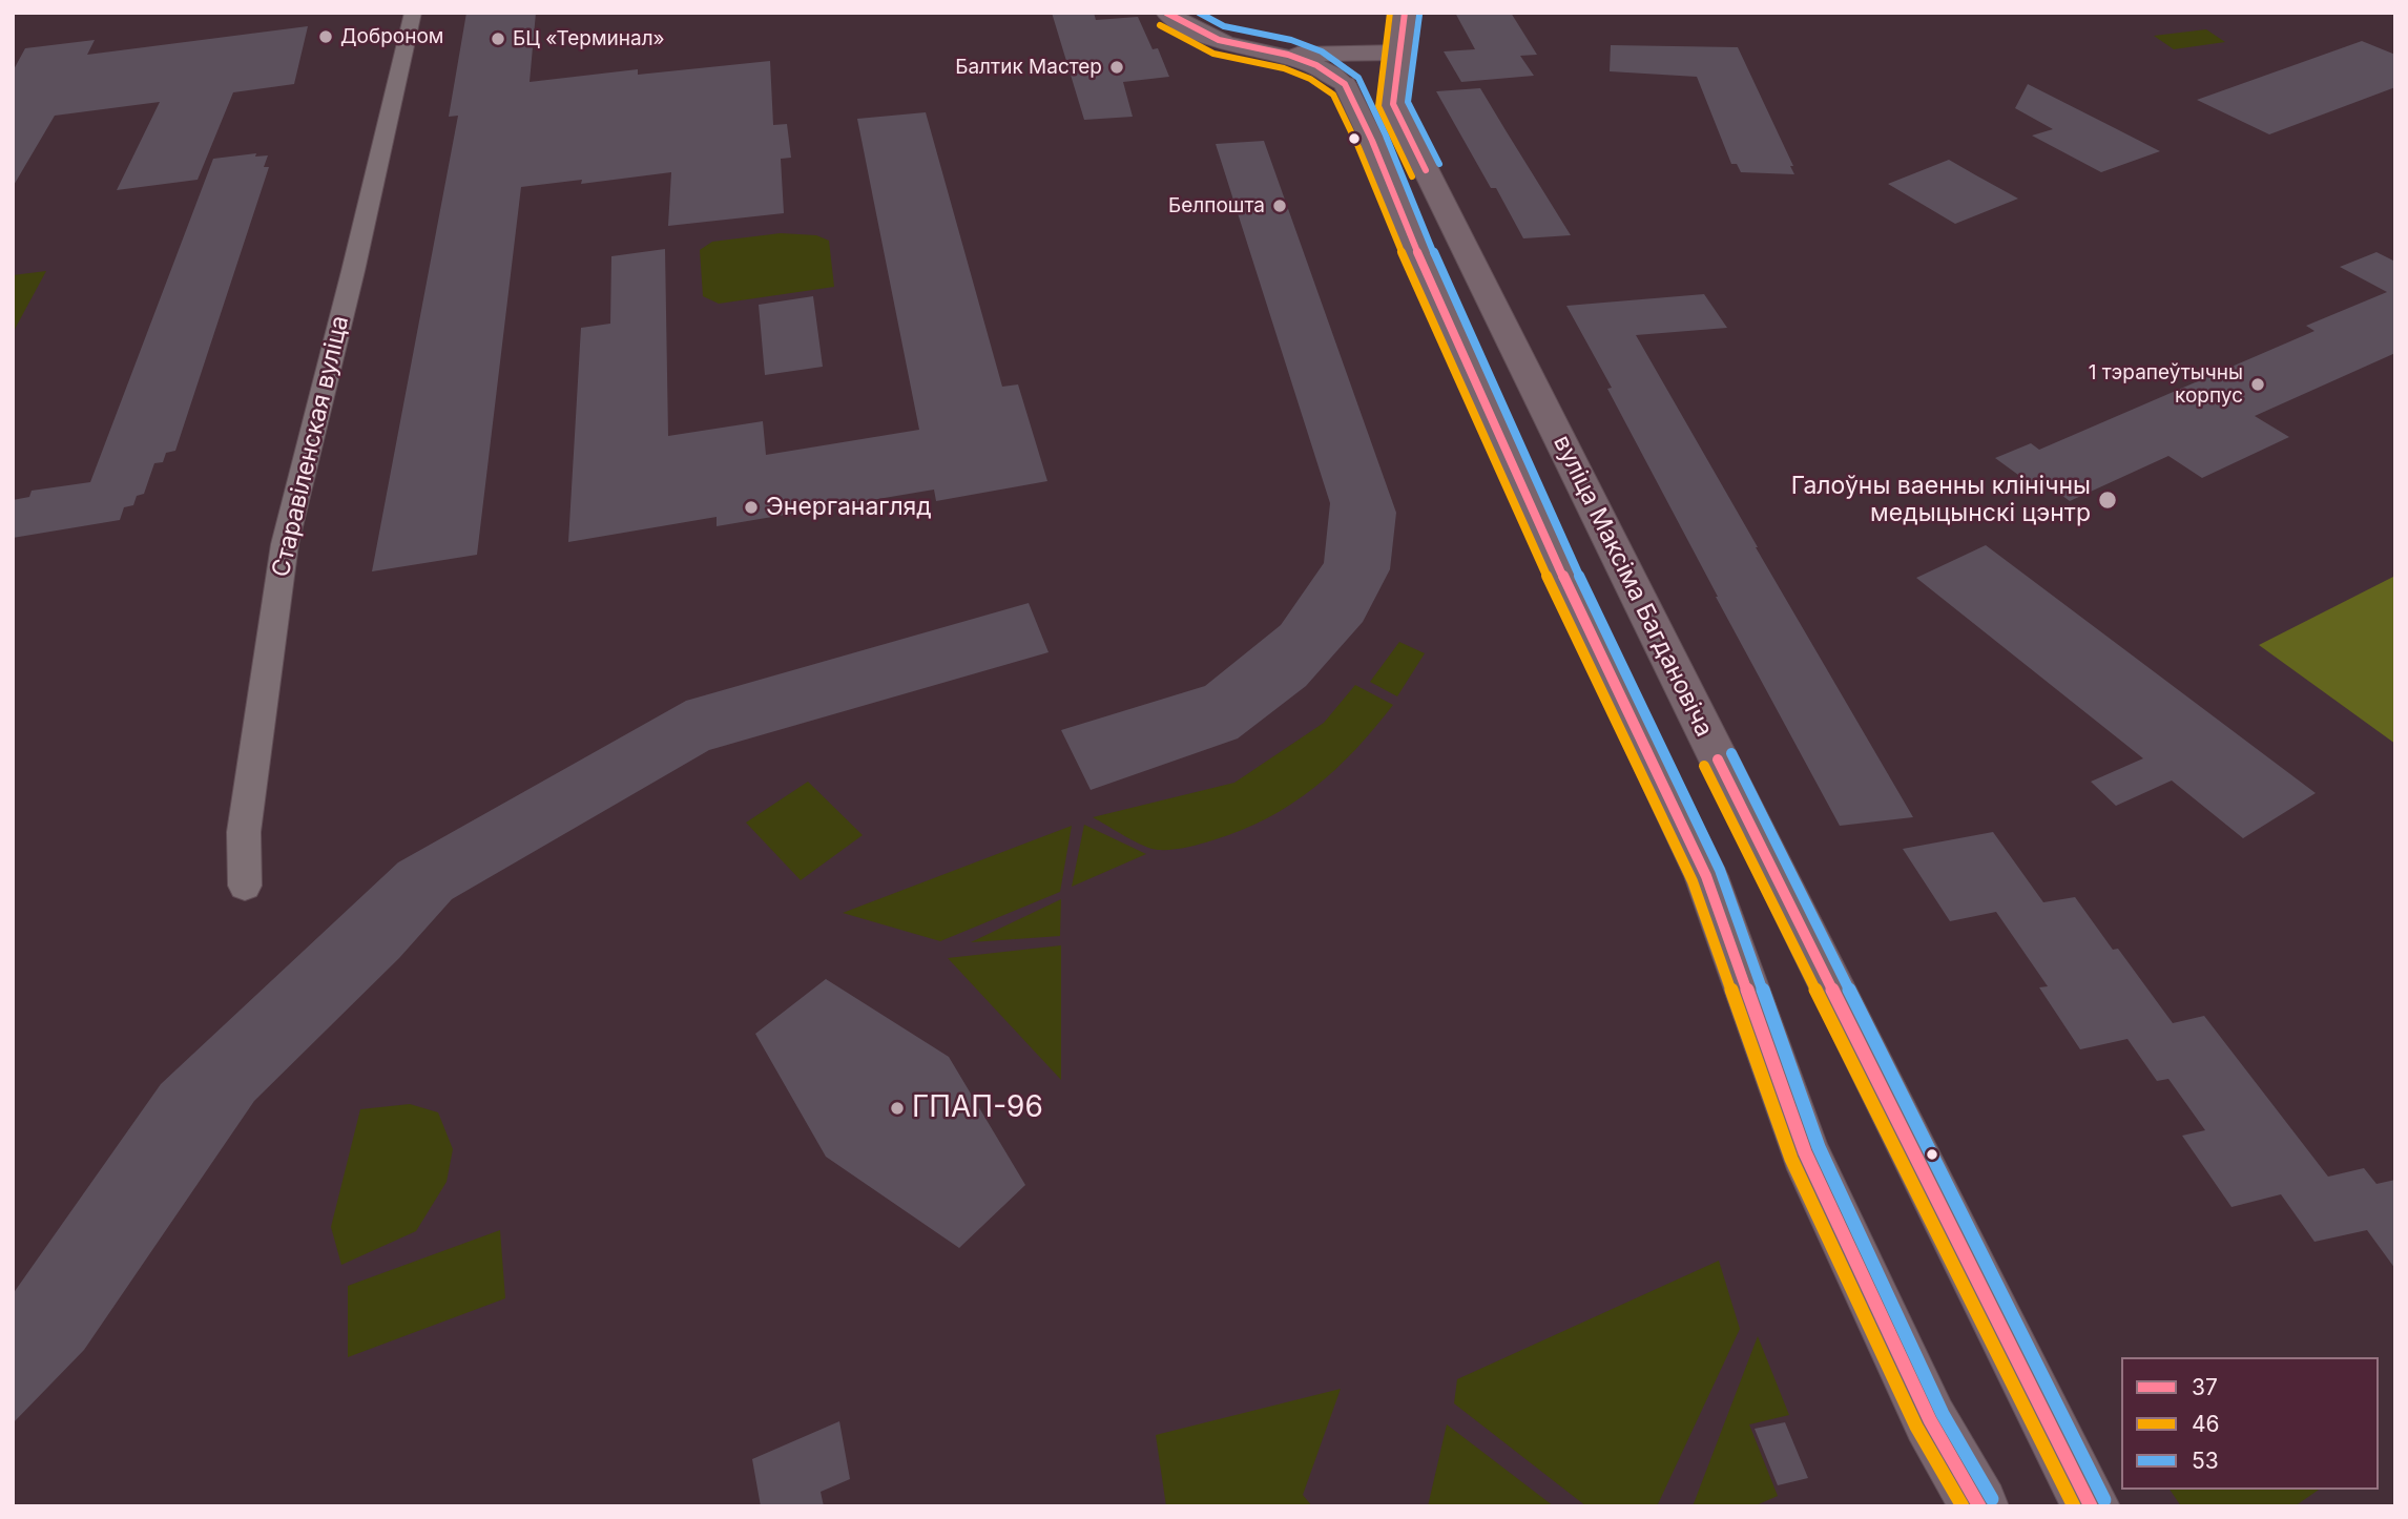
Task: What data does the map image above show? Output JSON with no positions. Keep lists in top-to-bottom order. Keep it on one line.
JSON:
{"streets":{"main road":["вуліца Максіма Багдановіча"],"street":["Старавіленская вуліца"]},"places":["Доброном","БЦ «Терминал»","Балтик Мастер","Белпошта","1 тэрапеўтычны корпус","Галоўны ваенны клінічны медыцынскі цэнтр","Энерганагляд","ГПАП-96"],"lines":["transit line 37","transit line 46","transit line 53"],"legend":["37","46","53"]}
